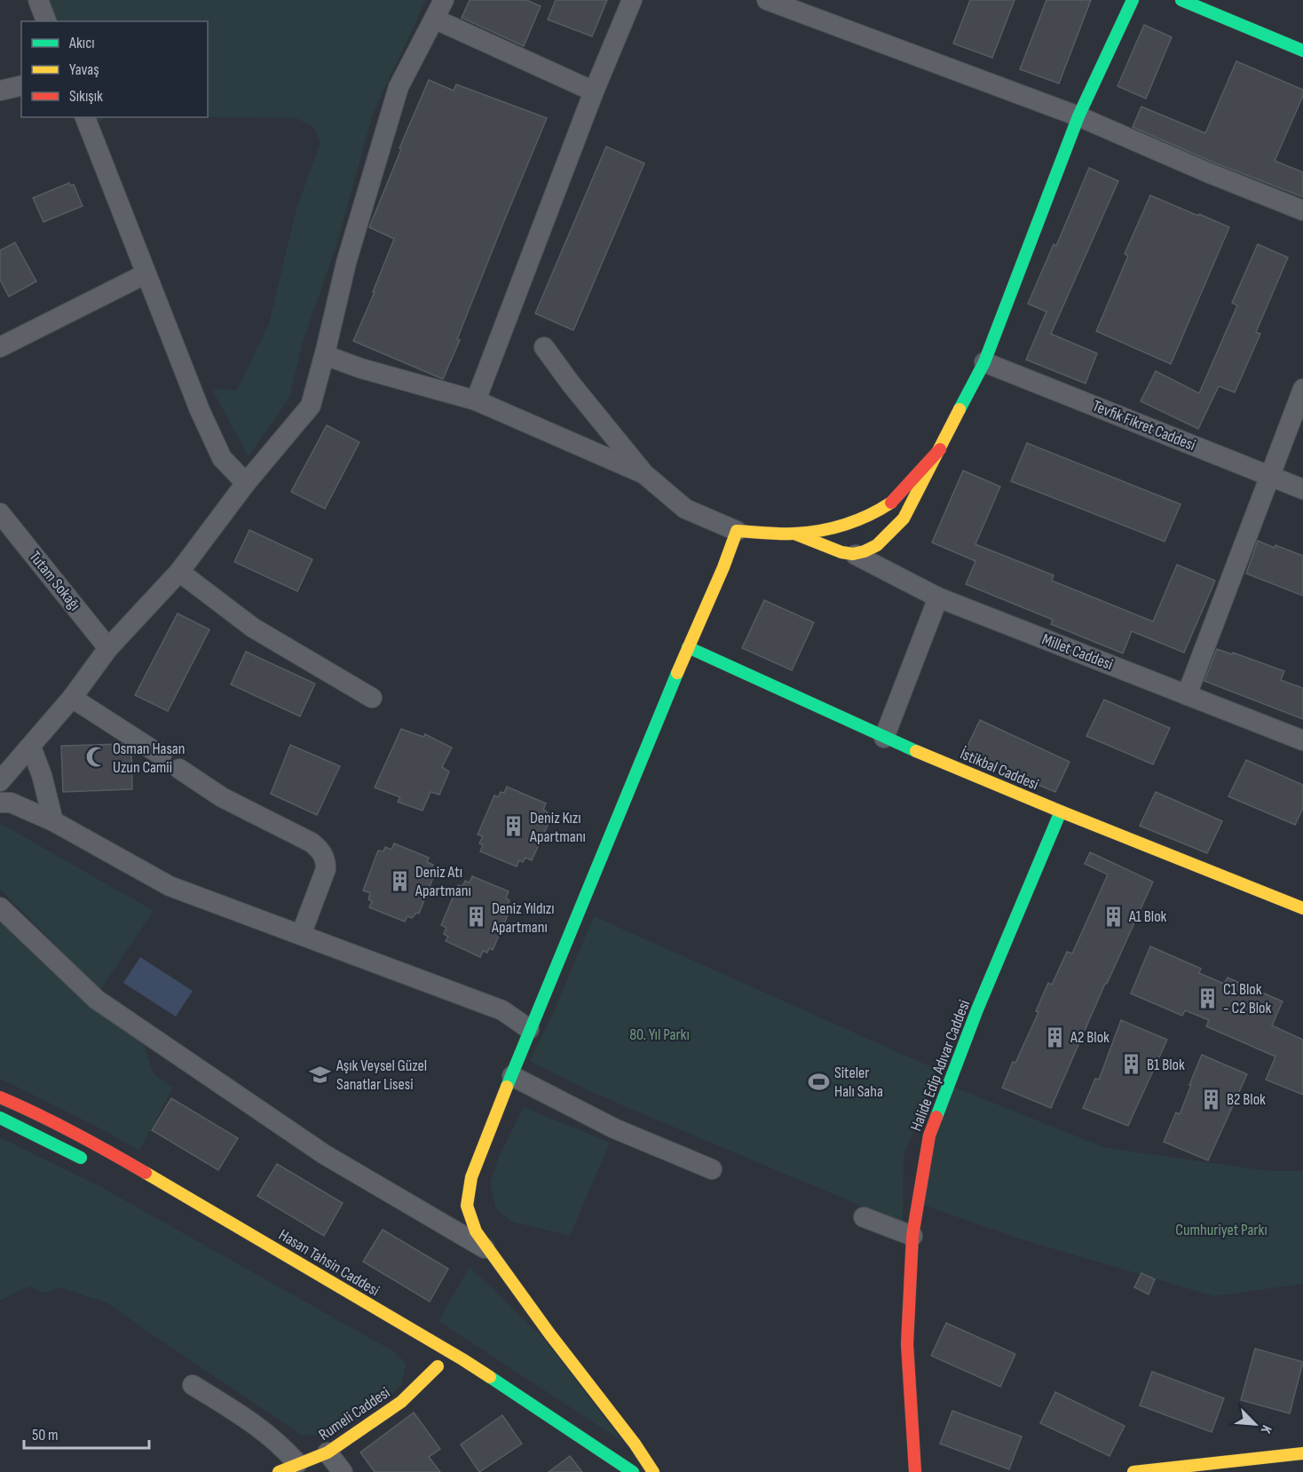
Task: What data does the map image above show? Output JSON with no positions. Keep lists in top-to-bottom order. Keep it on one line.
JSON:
{"streets":{"street":["Tevfik Fikret Caddesi","Tutam Sokağı","Millet Caddesi","İstikbal Caddesi","Halide Edip Adıvar Caddesi","Hasan Tahsin Caddesi","Rumeli Caddesi"]},"crossings":[["İstikbal Caddesi","Halide Edip Adıvar Caddesi"]],"parks":["80. Yıl Parkı","Cumhuriyet Parkı"],"places":{"mosque":["Osman Hasan Uzun Camii"],"building":["Deniz Kızı Apartmanı","Deniz Atı Apartmanı","A1 Blok","Deniz Yıldızı Apartmanı","C1 Blok - C2 Blok","A2 Blok","B1 Blok","B2 Blok"],"school or university":["Aşık Veysel Güzel Sanatlar Lisesi"],"sports":["Siteler Halı Saha"]},"legend":["Akıcı","Yavaş","Sıkışık"],"scale_bar":"50 m","north":"bottom right"}
